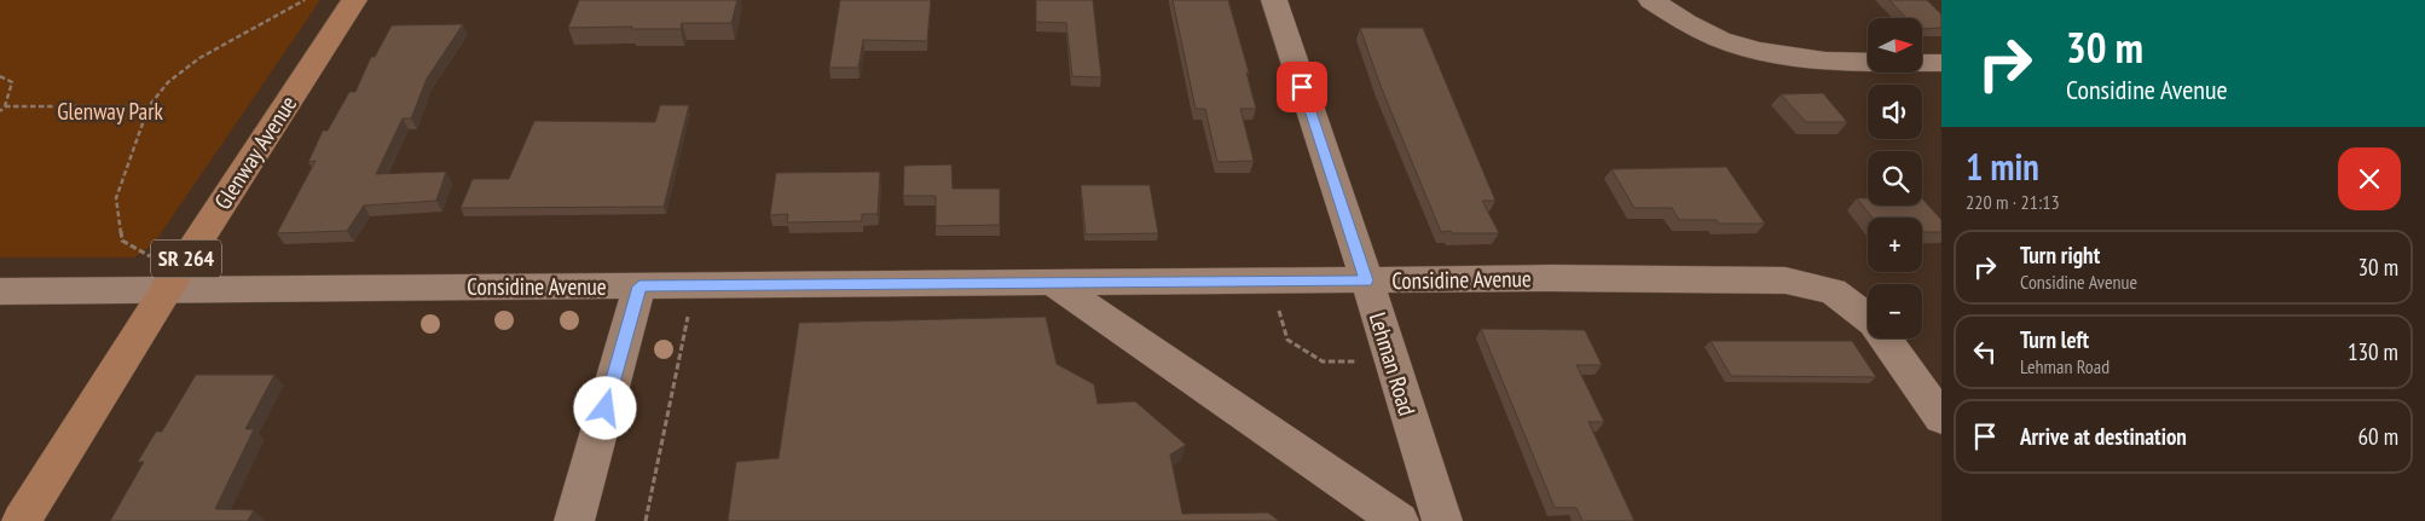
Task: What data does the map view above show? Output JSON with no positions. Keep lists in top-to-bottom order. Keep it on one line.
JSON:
{"streets":{"main road":["Glenway Avenue","SR 264"],"street":["Considine Avenue","Lehman Road"]},"crossings":[["Glenway Avenue","Considine Avenue"],["Considine Avenue","Lehman Road"]],"parks":["Glenway Park"],"north":"right","page":{"turn":["30 m","Considine Avenue"],"map_buttons":["+","−"],"heading":["1 min","220 m · 21:13"],"list":[{"name":"Turn right","note":"Considine Avenue","value":"30 m"},{"name":"Turn left","note":"Lehman Road","value":"130 m"},{"name":"Arrive at destination","value":"60 m"}]}}
